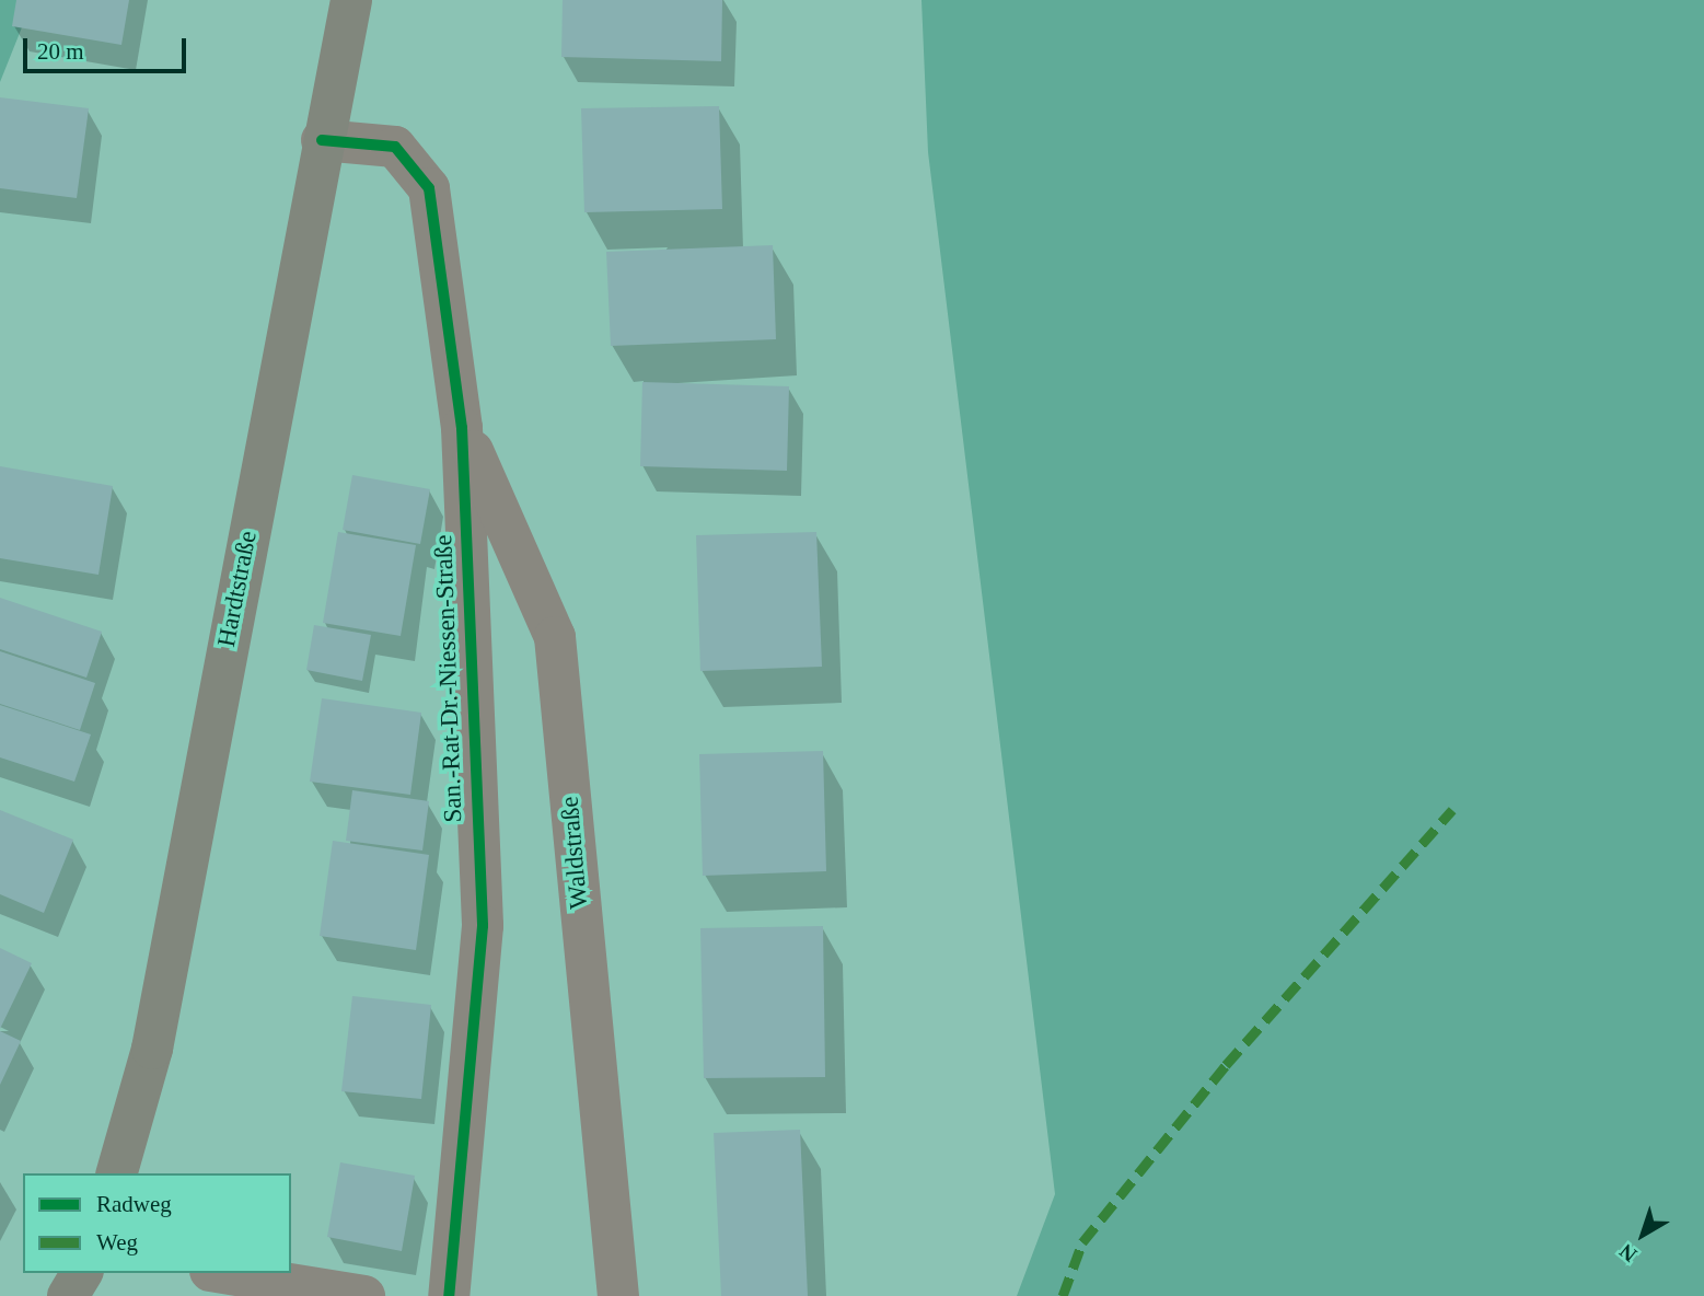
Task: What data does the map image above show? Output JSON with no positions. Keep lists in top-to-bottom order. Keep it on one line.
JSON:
{"streets":{"main road":["Hardtstraße"],"street":["San.-Rat-Dr.-Niessen-Straße","Waldstraße"]},"crossings":[["Hardtstraße","San.-Rat-Dr.-Niessen-Straße"],["San.-Rat-Dr.-Niessen-Straße","Waldstraße"]],"legend":["Radweg","Weg"],"scale_bar":"20 m","north":"bottom left"}
